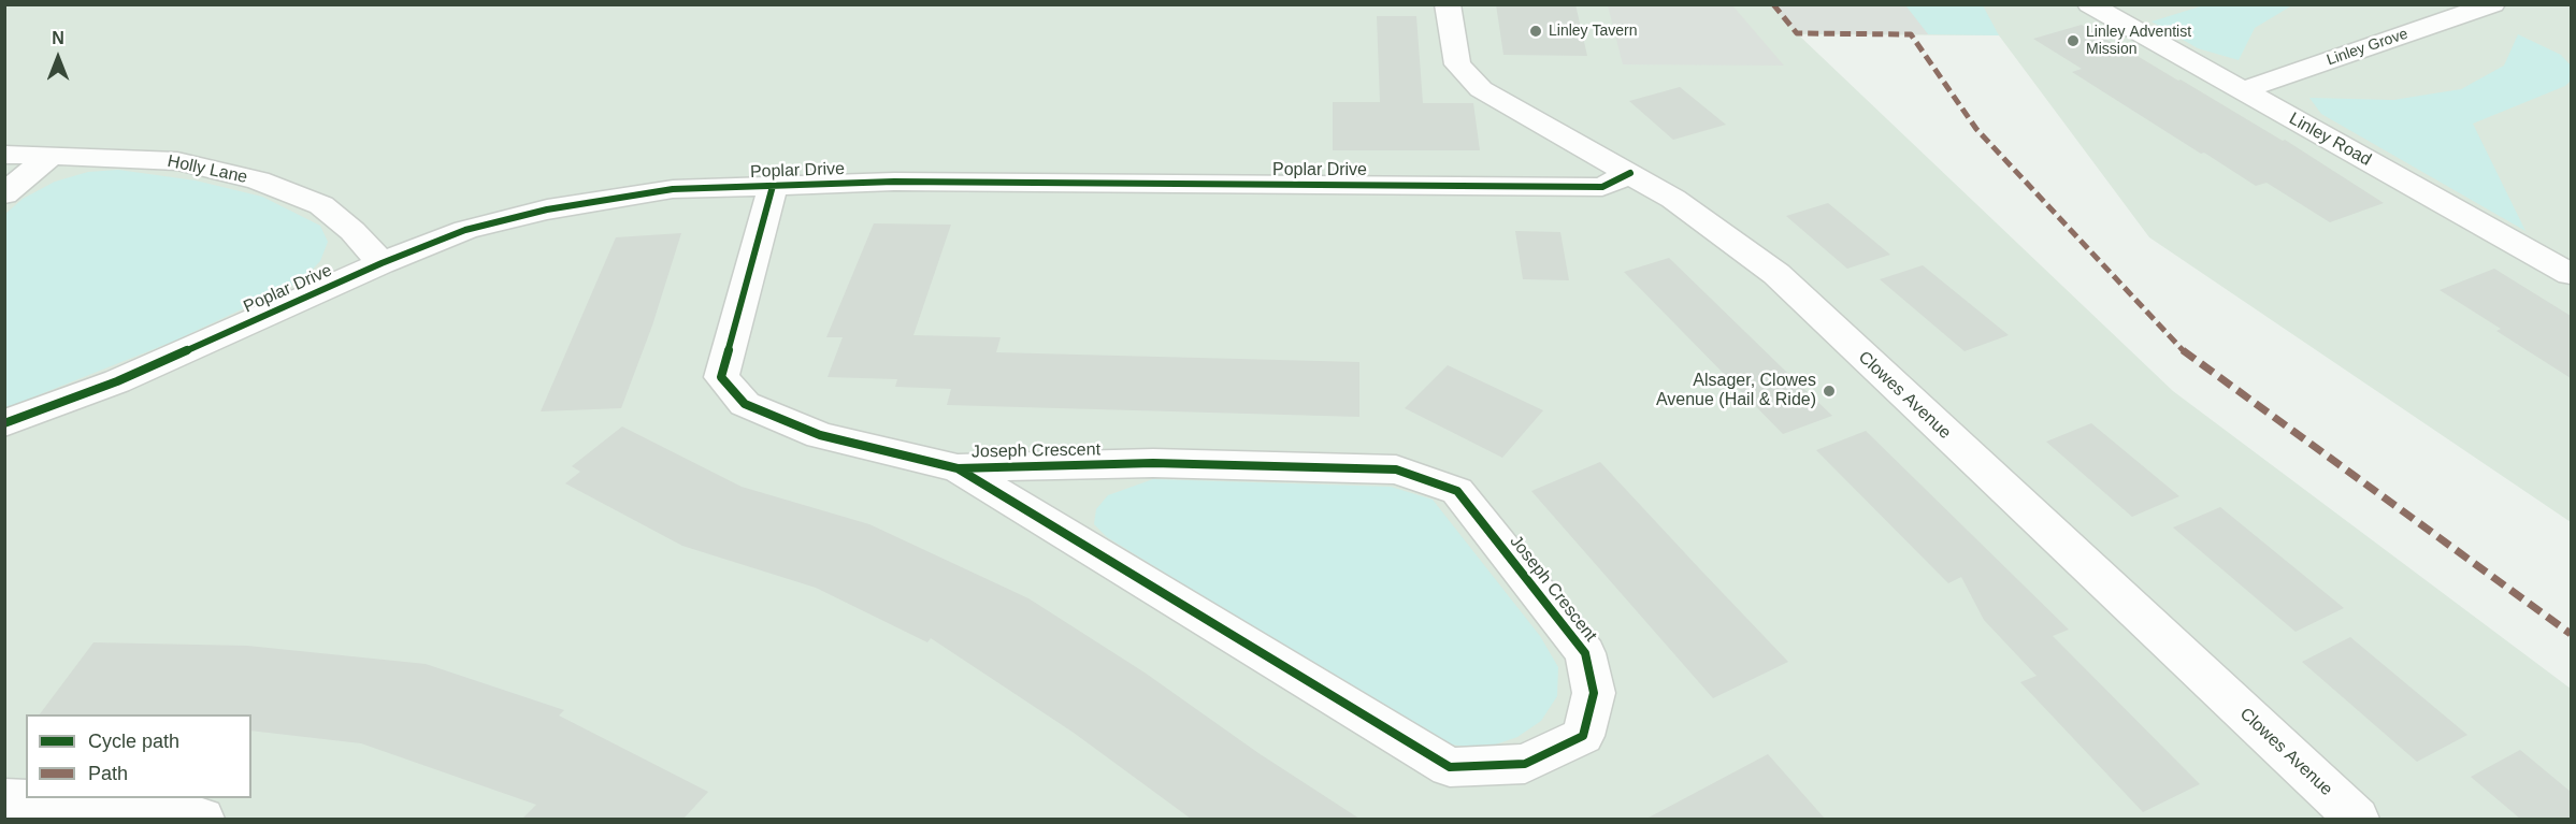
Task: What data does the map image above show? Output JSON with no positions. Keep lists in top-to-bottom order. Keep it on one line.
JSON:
{"streets":{"street":["Linley Grove","Linley Road","Holly Lane","Poplar Drive","Clowes Avenue","Joseph Crescent"]},"crossings":[["Linley Grove","Linley Road"],["Holly Lane","Poplar Drive"],["Poplar Drive","Clowes Avenue"],["Poplar Drive","Joseph Crescent"]],"places":["Linley Tavern","Linley Adventist Mission","Alsager, Clowes Avenue (Hail & Ride)"],"legend":["Cycle path","Path"],"north":"top"}
